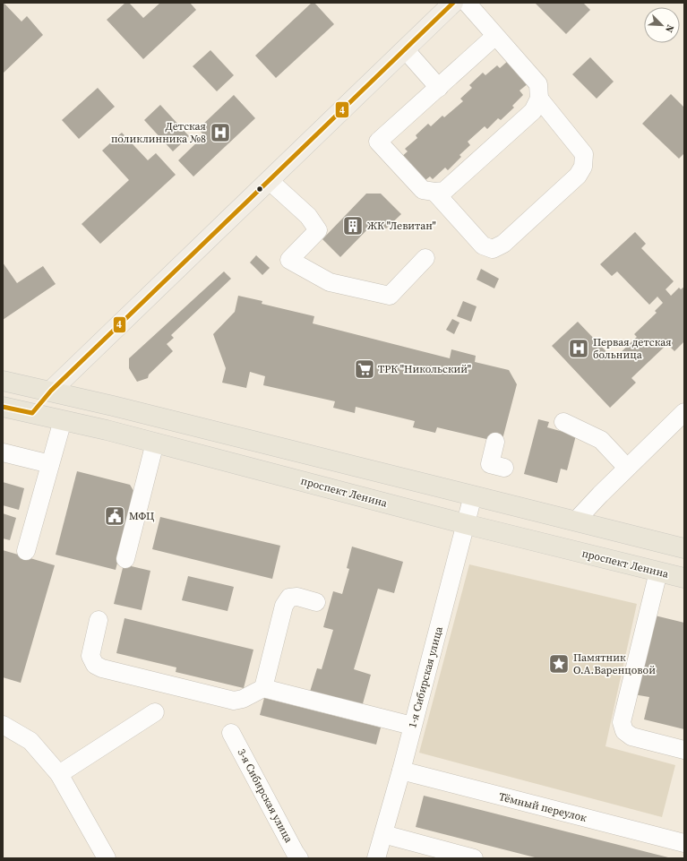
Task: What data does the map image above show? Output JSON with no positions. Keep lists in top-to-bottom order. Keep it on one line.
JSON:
{"streets":{"highway":["проспект Ленина"],"street":["1-я Сибирская улица","3-я Сибирская улица","Тёмный переулок"]},"crossings":[["проспект Ленина","1-я Сибирская улица"],["1-я Сибирская улица","Тёмный переулок"]],"places":{"hospital":["Детская поликлинника №8","Первая детская больница"],"building":["ЖК \"Левитан\""],"supermarket":["ТРК \"Никольский\""],"public building":["МФЦ"],"place":["Памятник О.А.Варенцовой"]},"lines":["transit line 4"],"north":"bottom right"}
